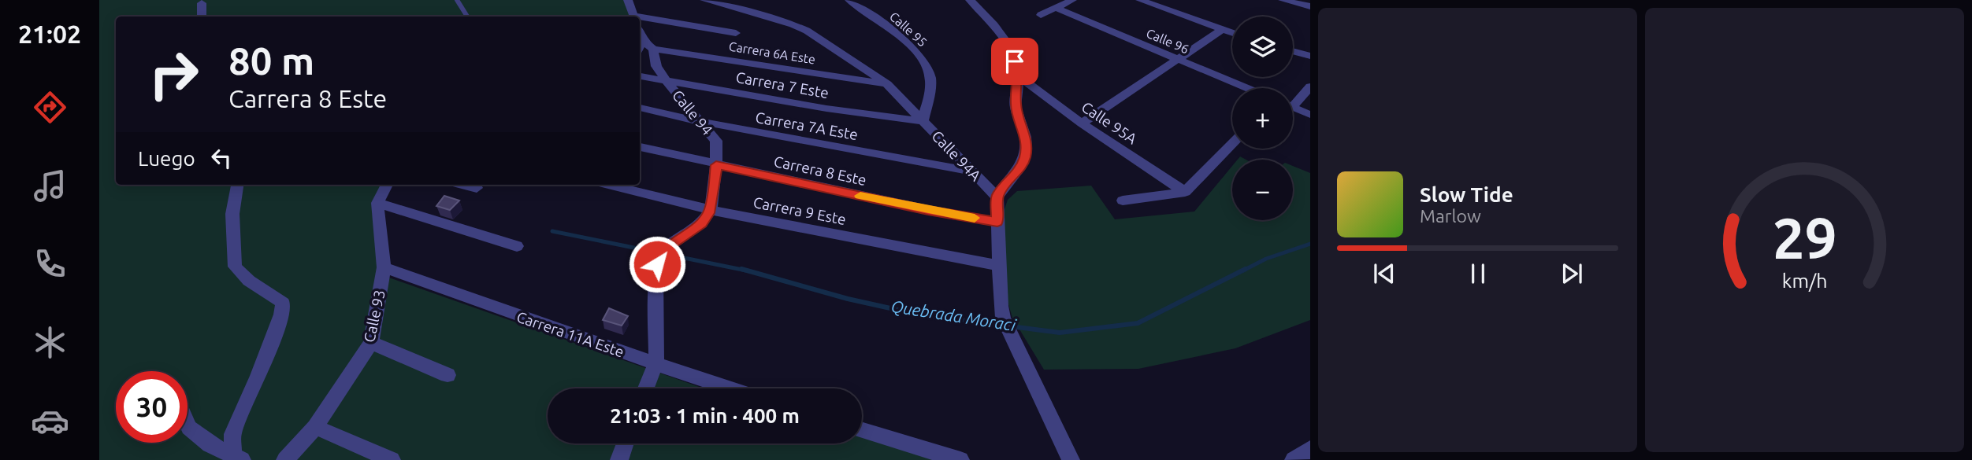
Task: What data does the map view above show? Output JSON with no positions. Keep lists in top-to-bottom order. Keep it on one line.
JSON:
{"streets":{"street":["Calle 95","Calle 96","Carrera 6A Este","Carrera 7 Este","Calle 94","Calle 95A","Carrera 7A Este","Calle 94A","Carrera 8 Este","Carrera 9 Este","Calle 93","Carrera 11A Este"]},"crossings":[["Calle 95","Carrera 7 Este"],["Calle 95","Calle 94A"],["Carrera 6A Este","Calle 94"],["Carrera 6A Este","Calle 94A"],["Carrera 7 Este","Calle 94"],["Carrera 7 Este","Calle 94A"],["Calle 94","Carrera 7A Este"],["Calle 94","Carrera 8 Este"],["Calle 94","Carrera 9 Este"],["Carrera 7A Este","Calle 94A"],["Calle 93","Carrera 11A Este"]],"water":["Quebrada Moraci"],"page":{"tabs":"21:02","map_buttons":["+","−"],"turn":["80 m","Carrera 8 Este"],"then":"Luego","song":["Slow Tide","Marlow"],"limit":"30","trip":"21:03 · 1 min · 400 m","gauge":["29","km/h"]}}
